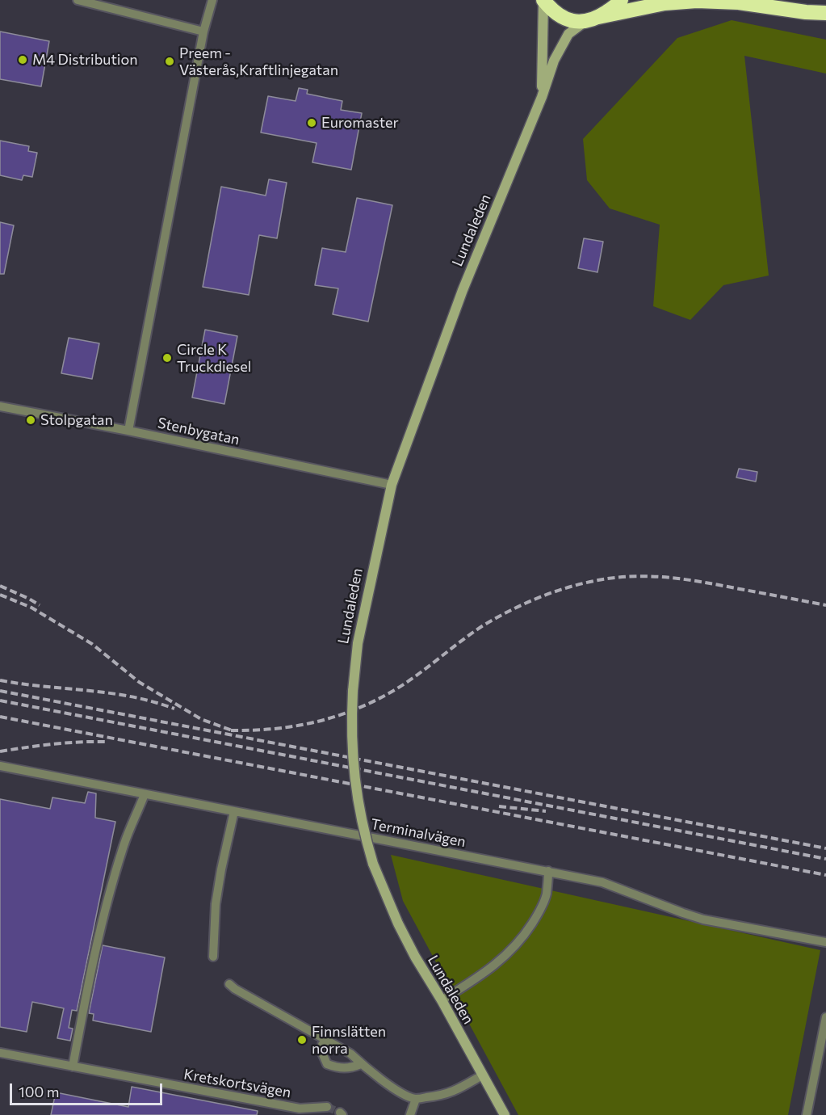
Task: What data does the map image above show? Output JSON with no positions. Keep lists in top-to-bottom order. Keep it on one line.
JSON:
{"streets":{"main road":["Lundaleden"],"street":["Stenbygatan","Terminalvägen","Kretskortsvägen"]},"crossings":[["Lundaleden","Stenbygatan"]],"places":["M4 Distribution","Preem - Västerås,Kraftlinjegatan","Euromaster","Circle K Truckdiesel","Stolpgatan","Finnslätten norra"],"scale_bar":"100 m"}
